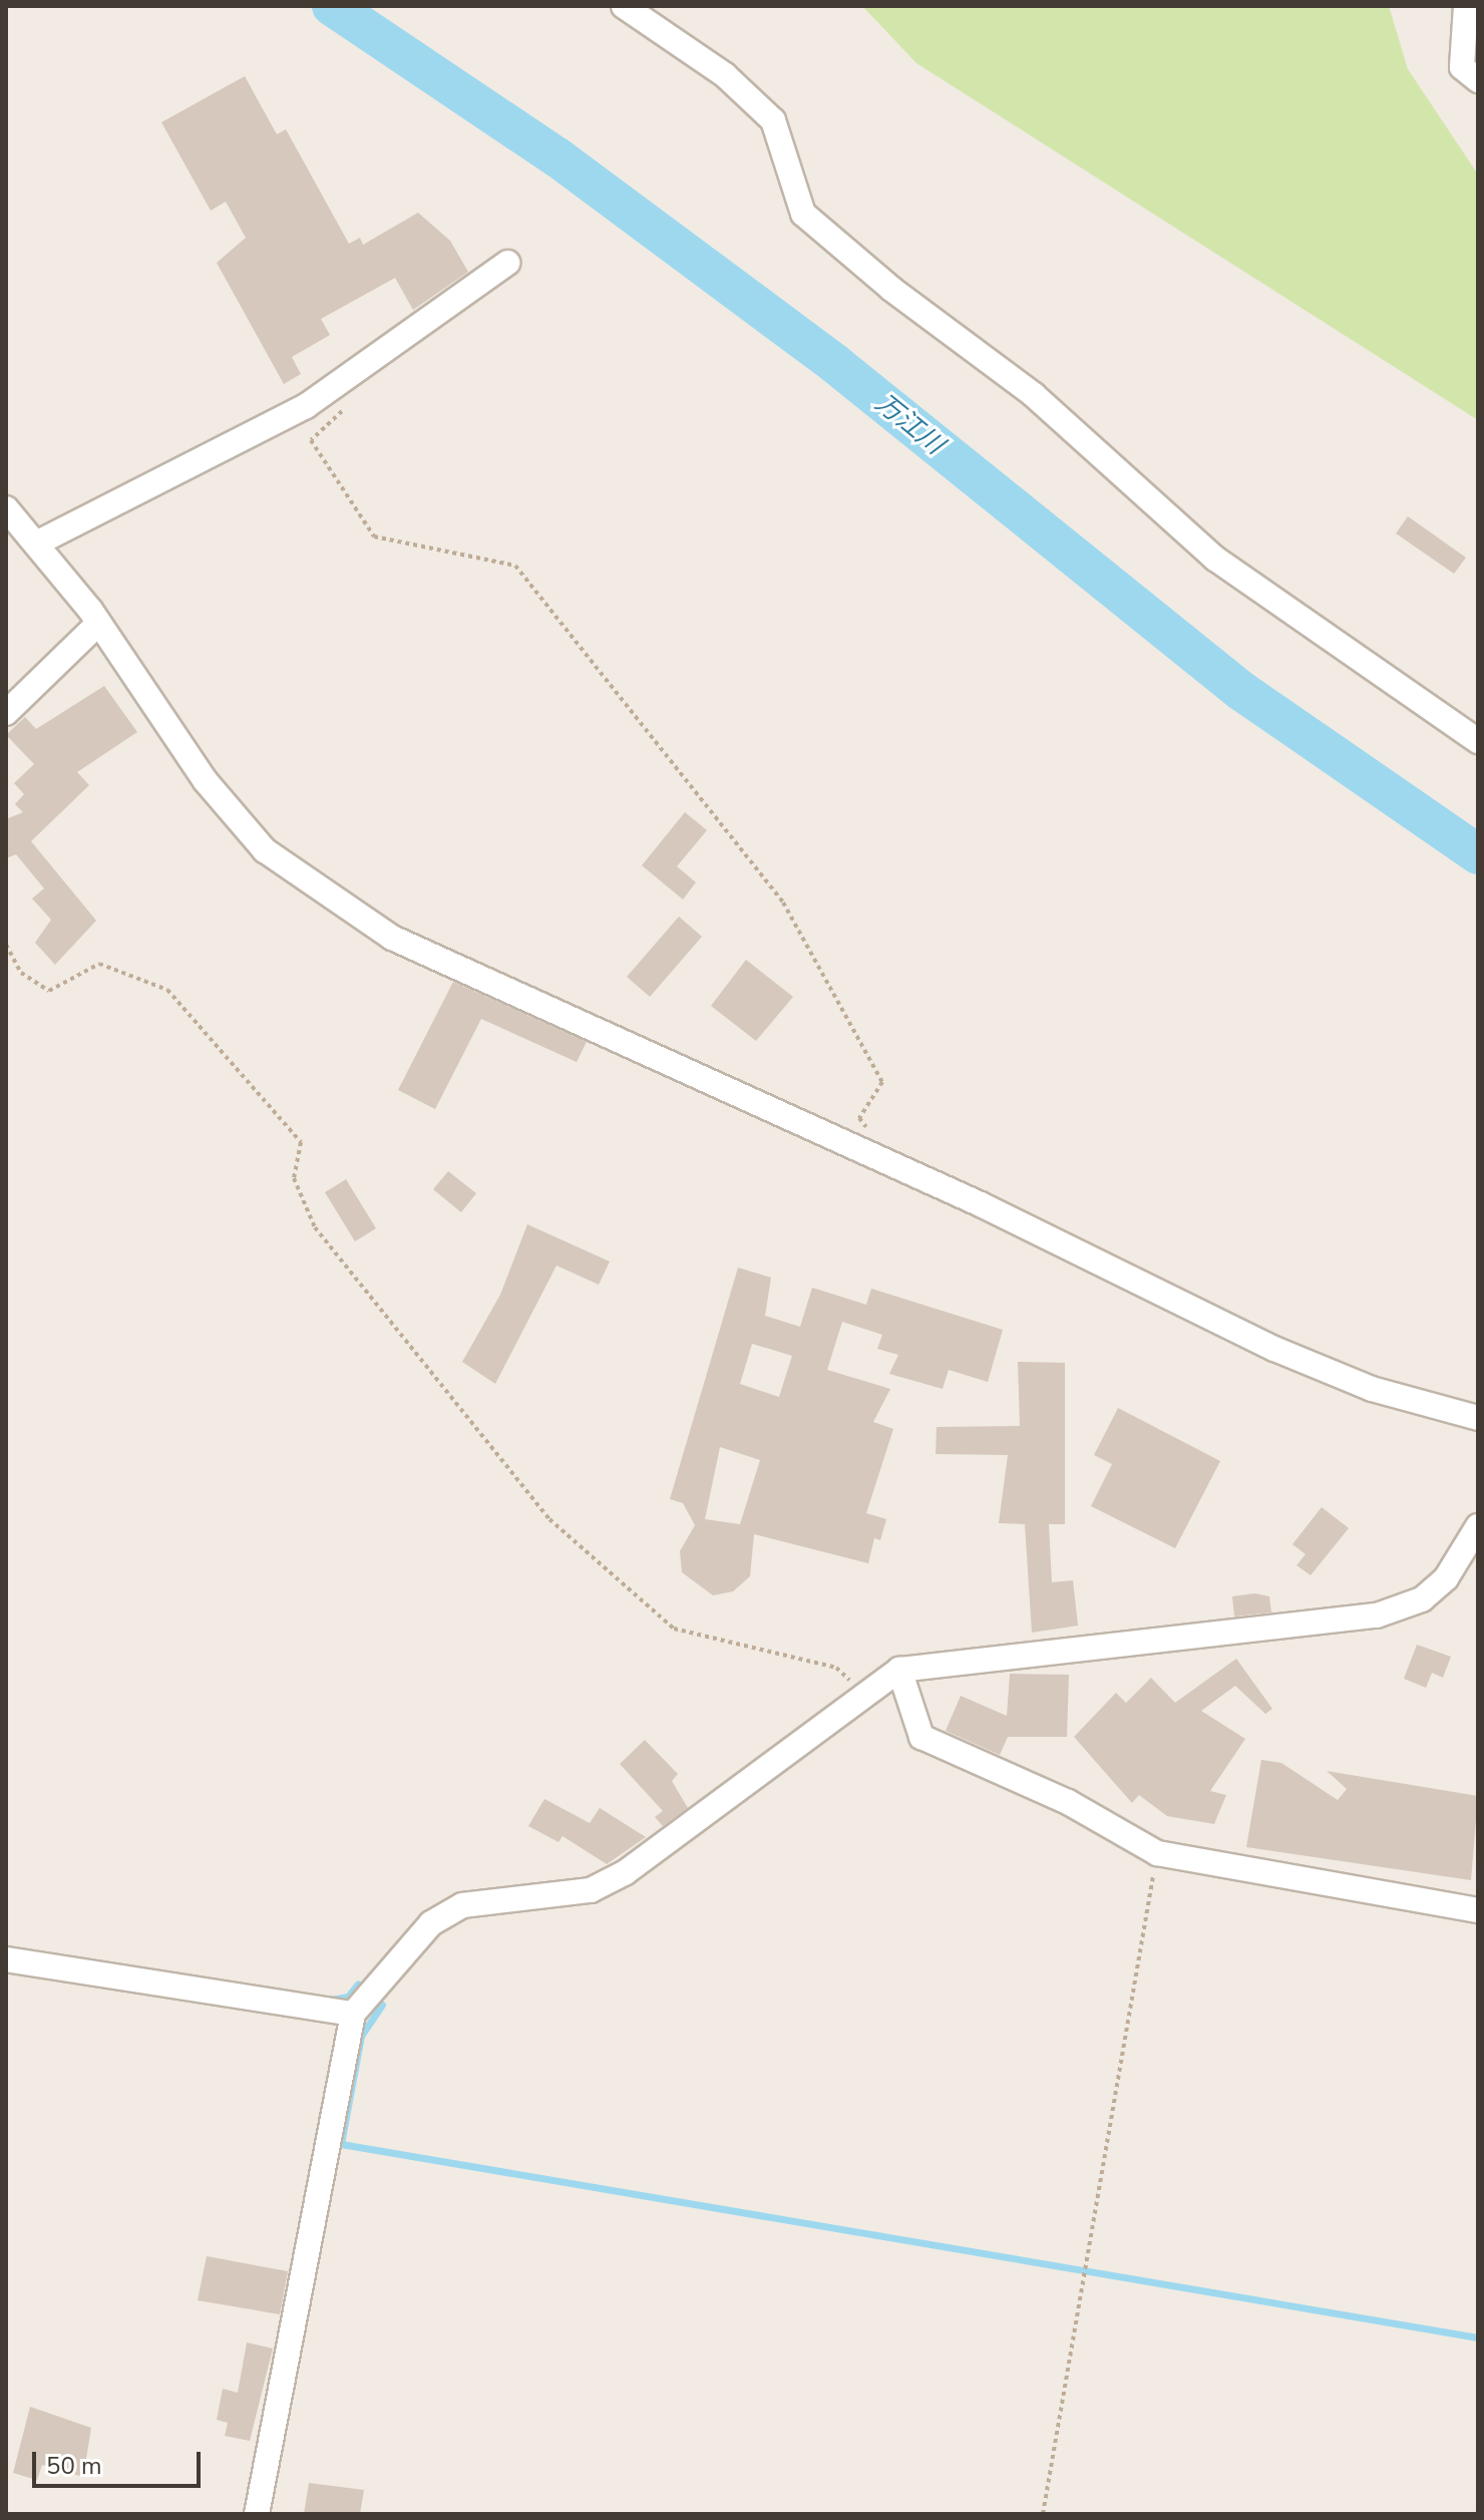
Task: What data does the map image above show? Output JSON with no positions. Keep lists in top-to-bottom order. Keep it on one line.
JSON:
{"water":["万江川"],"scale_bar":"50 m"}
